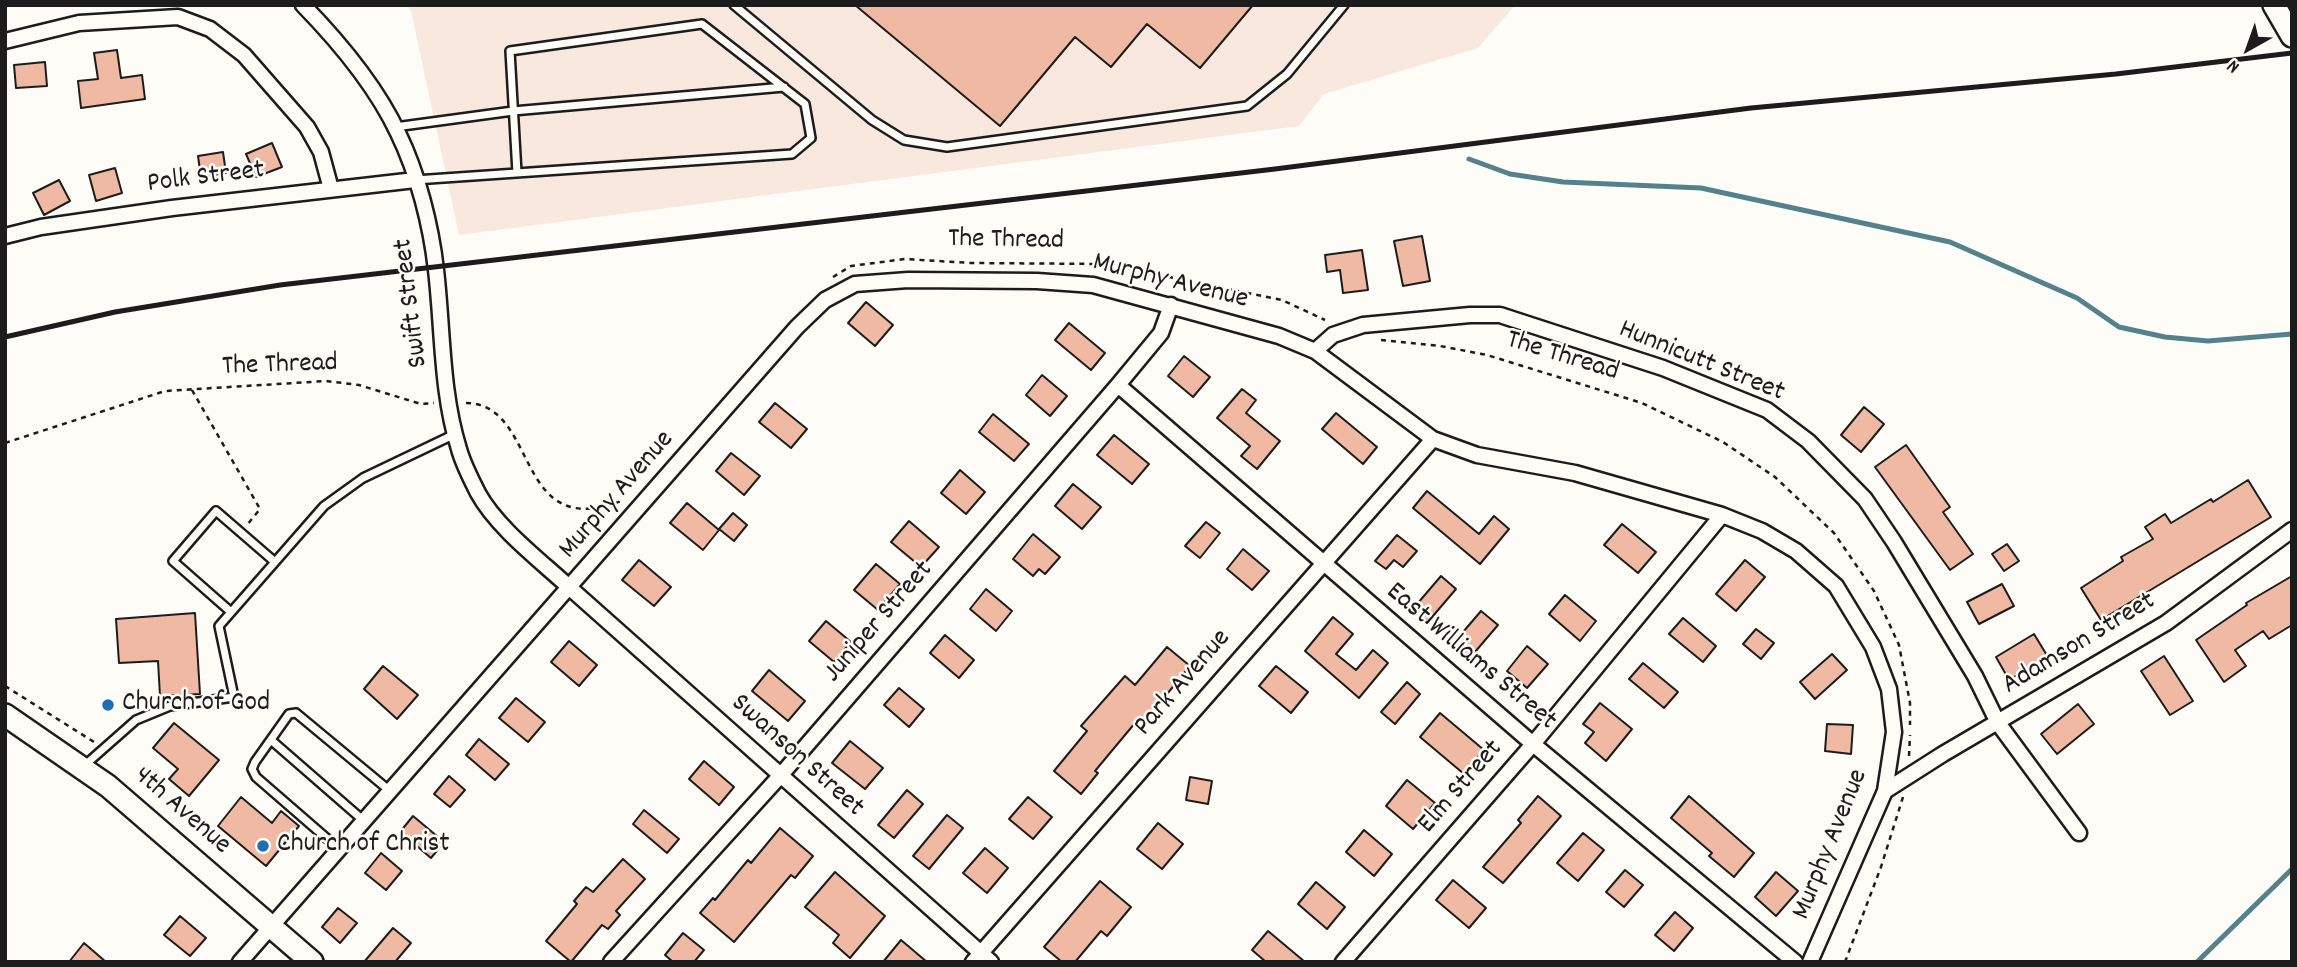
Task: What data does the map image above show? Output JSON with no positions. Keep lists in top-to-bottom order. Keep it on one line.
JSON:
{"streets":{"street":["Polk Street","Murphy Avenue","Swift Street","Hunnicutt Street","Juniper Street","Adamson Street","East Williams Street","Park Avenue","Swanson Street","Elm Street","4th Avenue"],"path":["The Thread"]},"crossings":[["Polk Street","Swift Street"],["The Thread","Swift Street"],["The Thread","Hunnicutt Street"],["The Thread","Adamson Street"],["Murphy Avenue","Swift Street"],["Murphy Avenue","Hunnicutt Street"],["Murphy Avenue","Juniper Street"],["Murphy Avenue","Adamson Street"],["Murphy Avenue","Park Avenue"],["Murphy Avenue","Swanson Street"],["Murphy Avenue","Elm Street"],["Murphy Avenue","4th Avenue"],["Swift Street","Swanson Street"],["Hunnicutt Street","Adamson Street"],["Juniper Street","East Williams Street"],["Juniper Street","Swanson Street"],["East Williams Street","Park Avenue"],["East Williams Street","Elm Street"],["Park Avenue","Swanson Street"]],"places":["Church of God","Church of Christ"],"north":"bottom left"}
